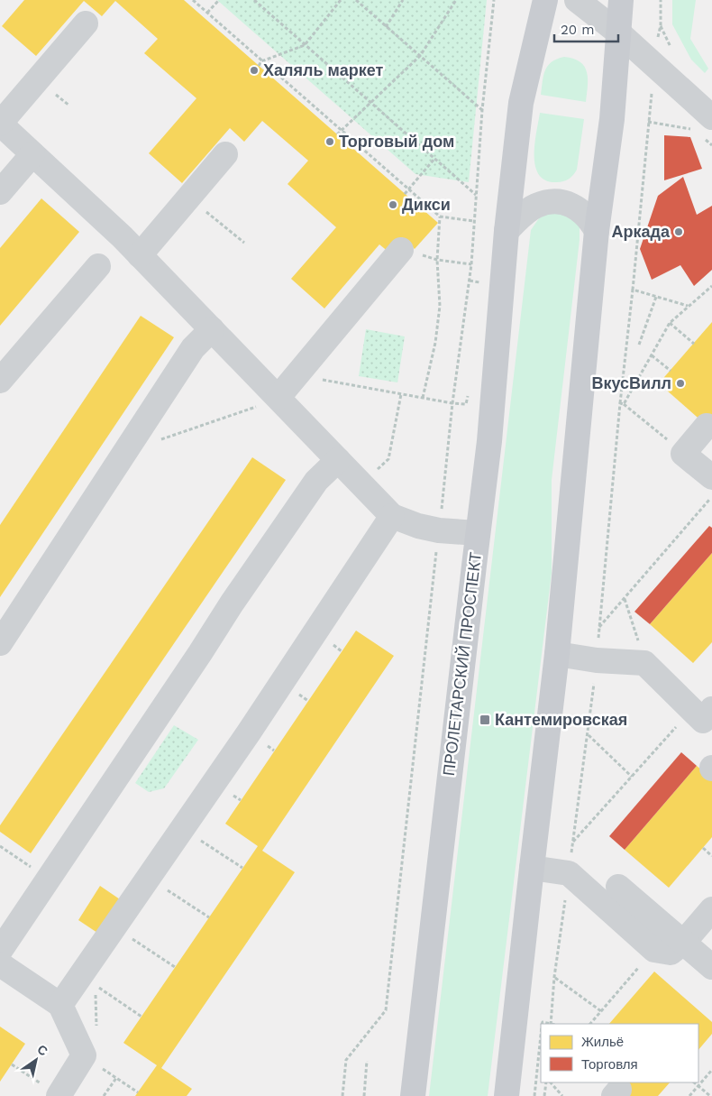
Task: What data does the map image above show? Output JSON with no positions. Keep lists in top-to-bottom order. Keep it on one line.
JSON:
{"streets":{"main road":["ПРОЛЕТАРСКИЙ ПРОСПЕКТ"]},"places":{"other":["Халяль маркет","Торговый дом","Дикси","Аркада","ВкусВилл"],"transit":["Кантемировская"]},"legend":["Жильё","Торговля"],"scale_bar":"20 m","north":"top right"}
